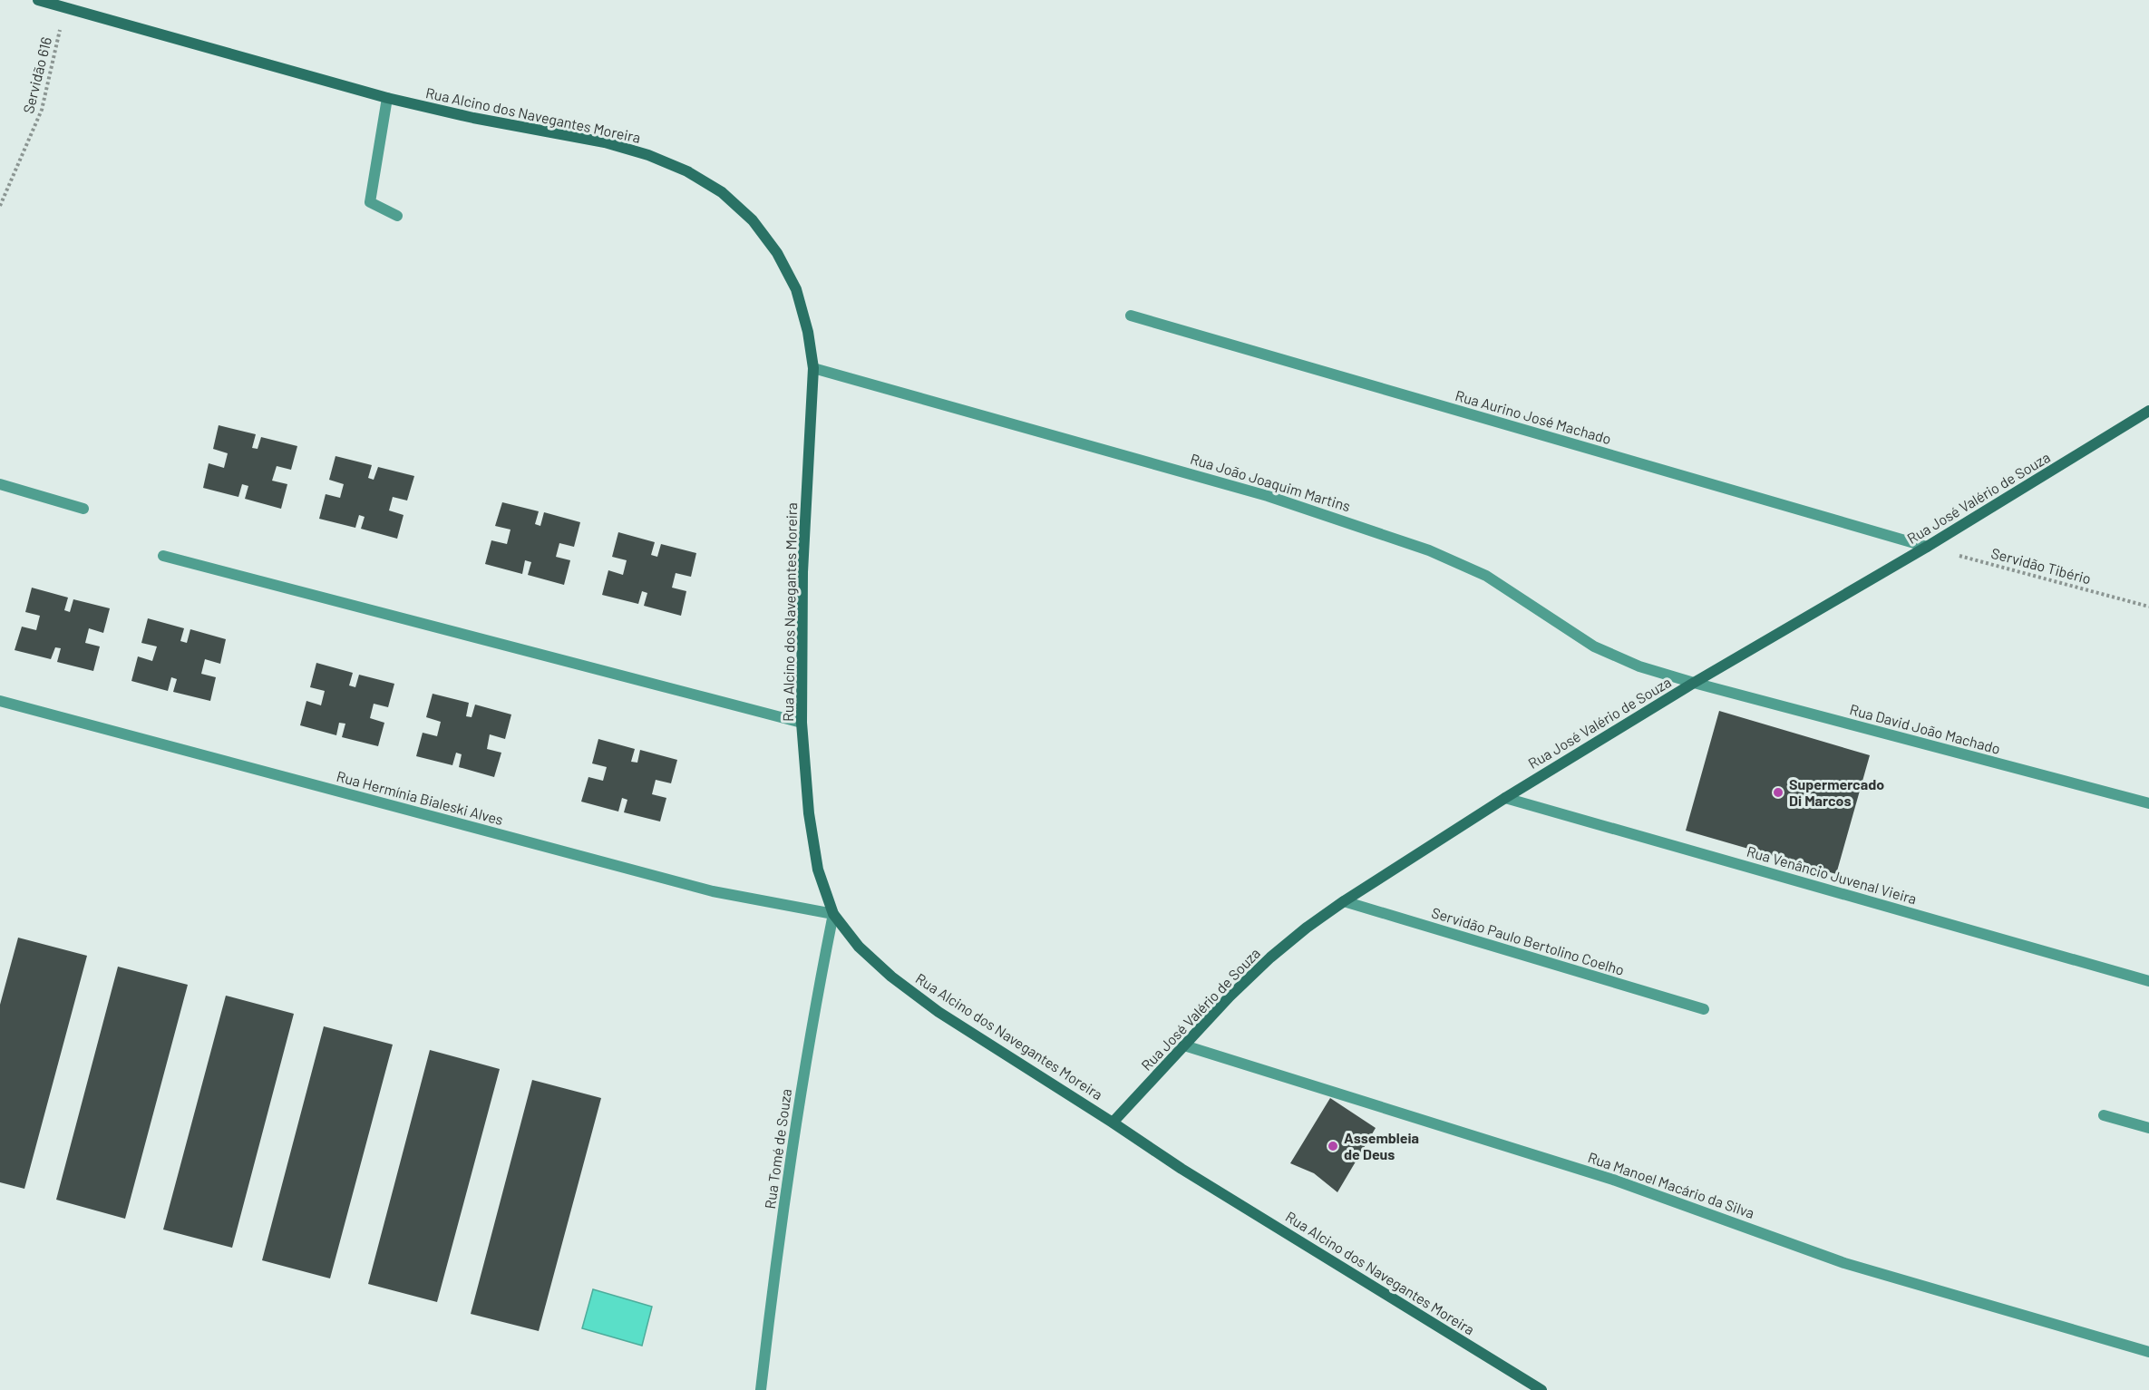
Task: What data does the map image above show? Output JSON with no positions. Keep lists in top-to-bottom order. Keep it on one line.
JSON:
{"streets":{"main road":["Rua Alcino dos Navegantes Moreira","Rua José Valério de Souza"],"street":["Rua Aurino José Machado","Rua João Joaquim Martins","Rua David João Machado","Rua Hermínia Bialeski Alves","Rua Venâncio Juvenal Vieira","Servidão Paulo Bertolino Coelho","Rua Tomé de Souza","Rua Manoel Macário da Silva"],"path":["Servidão 616","Servidão Tibério"]},"crossings":[["Servidão 616","Rua Alcino dos Navegantes Moreira"],["Rua Alcino dos Navegantes Moreira","Rua João Joaquim Martins"],["Rua Alcino dos Navegantes Moreira","Rua José Valério de Souza"],["Rua Alcino dos Navegantes Moreira","Rua Hermínia Bialeski Alves"],["Rua Alcino dos Navegantes Moreira","Rua Tomé de Souza"],["Rua Aurino José Machado","Rua José Valério de Souza"],["Rua Aurino José Machado","Servidão Tibério"],["Rua João Joaquim Martins","Rua José Valério de Souza"],["Rua João Joaquim Martins","Rua David João Machado"],["Rua José Valério de Souza","Servidão Tibério"],["Rua José Valério de Souza","Rua David João Machado"],["Rua José Valério de Souza","Rua Venâncio Juvenal Vieira"],["Rua José Valério de Souza","Servidão Paulo Bertolino Coelho"],["Rua José Valério de Souza","Rua Manoel Macário da Silva"],["Rua Hermínia Bialeski Alves","Rua Tomé de Souza"]],"places":["Supermercado Di Marcos","Assembleia de Deus"]}
